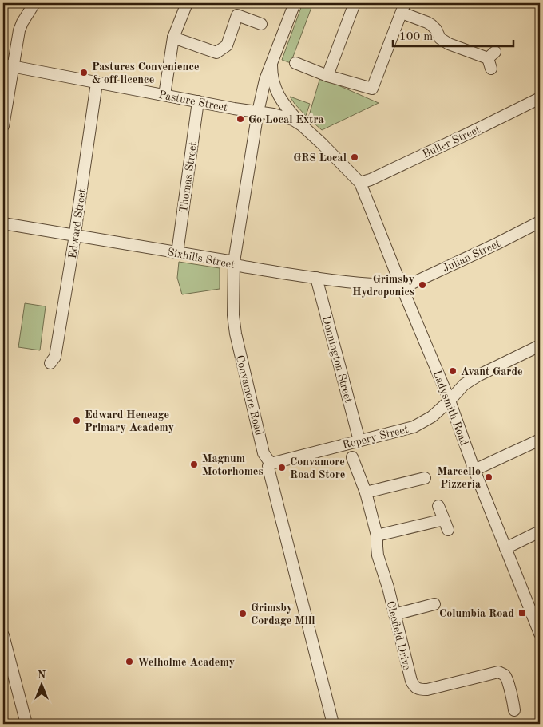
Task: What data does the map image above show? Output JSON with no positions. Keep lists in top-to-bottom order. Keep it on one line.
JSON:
{"streets":{"street":["Pasture Street","Buller Street","Thomas Street","Edward Street","Julian Street","Sixhills Street","Donnington Street","Convamore Road","Ladysmith Road","Ropery Street","Cleefield Drive"]},"crossings":[["Pasture Street","Buller Street"],["Pasture Street","Thomas Street"],["Pasture Street","Edward Street"],["Pasture Street","Convamore Road"],["Pasture Street","Ladysmith Road"],["Buller Street","Ladysmith Road"],["Thomas Street","Sixhills Street"],["Edward Street","Sixhills Street"],["Julian Street","Sixhills Street"],["Julian Street","Ladysmith Road"],["Sixhills Street","Donnington Street"],["Sixhills Street","Convamore Road"],["Sixhills Street","Ladysmith Road"],["Donnington Street","Ropery Street"],["Convamore Road","Ropery Street"],["Ladysmith Road","Ropery Street"]],"places":{"other":["Pastures Convenience & off licence","Go Local Extra","GR8 Local","Grimsby Hydroponics","Avant Garde","Edward Heneage Primary Academy","Magnum Motorhomes","Convamore Road Store","Marcello Pizzeria","Grimsby Cordage Mill","Welholme Academy"],"transit":["Columbia Road"]},"scale_bar":"100 m","north":"top"}
